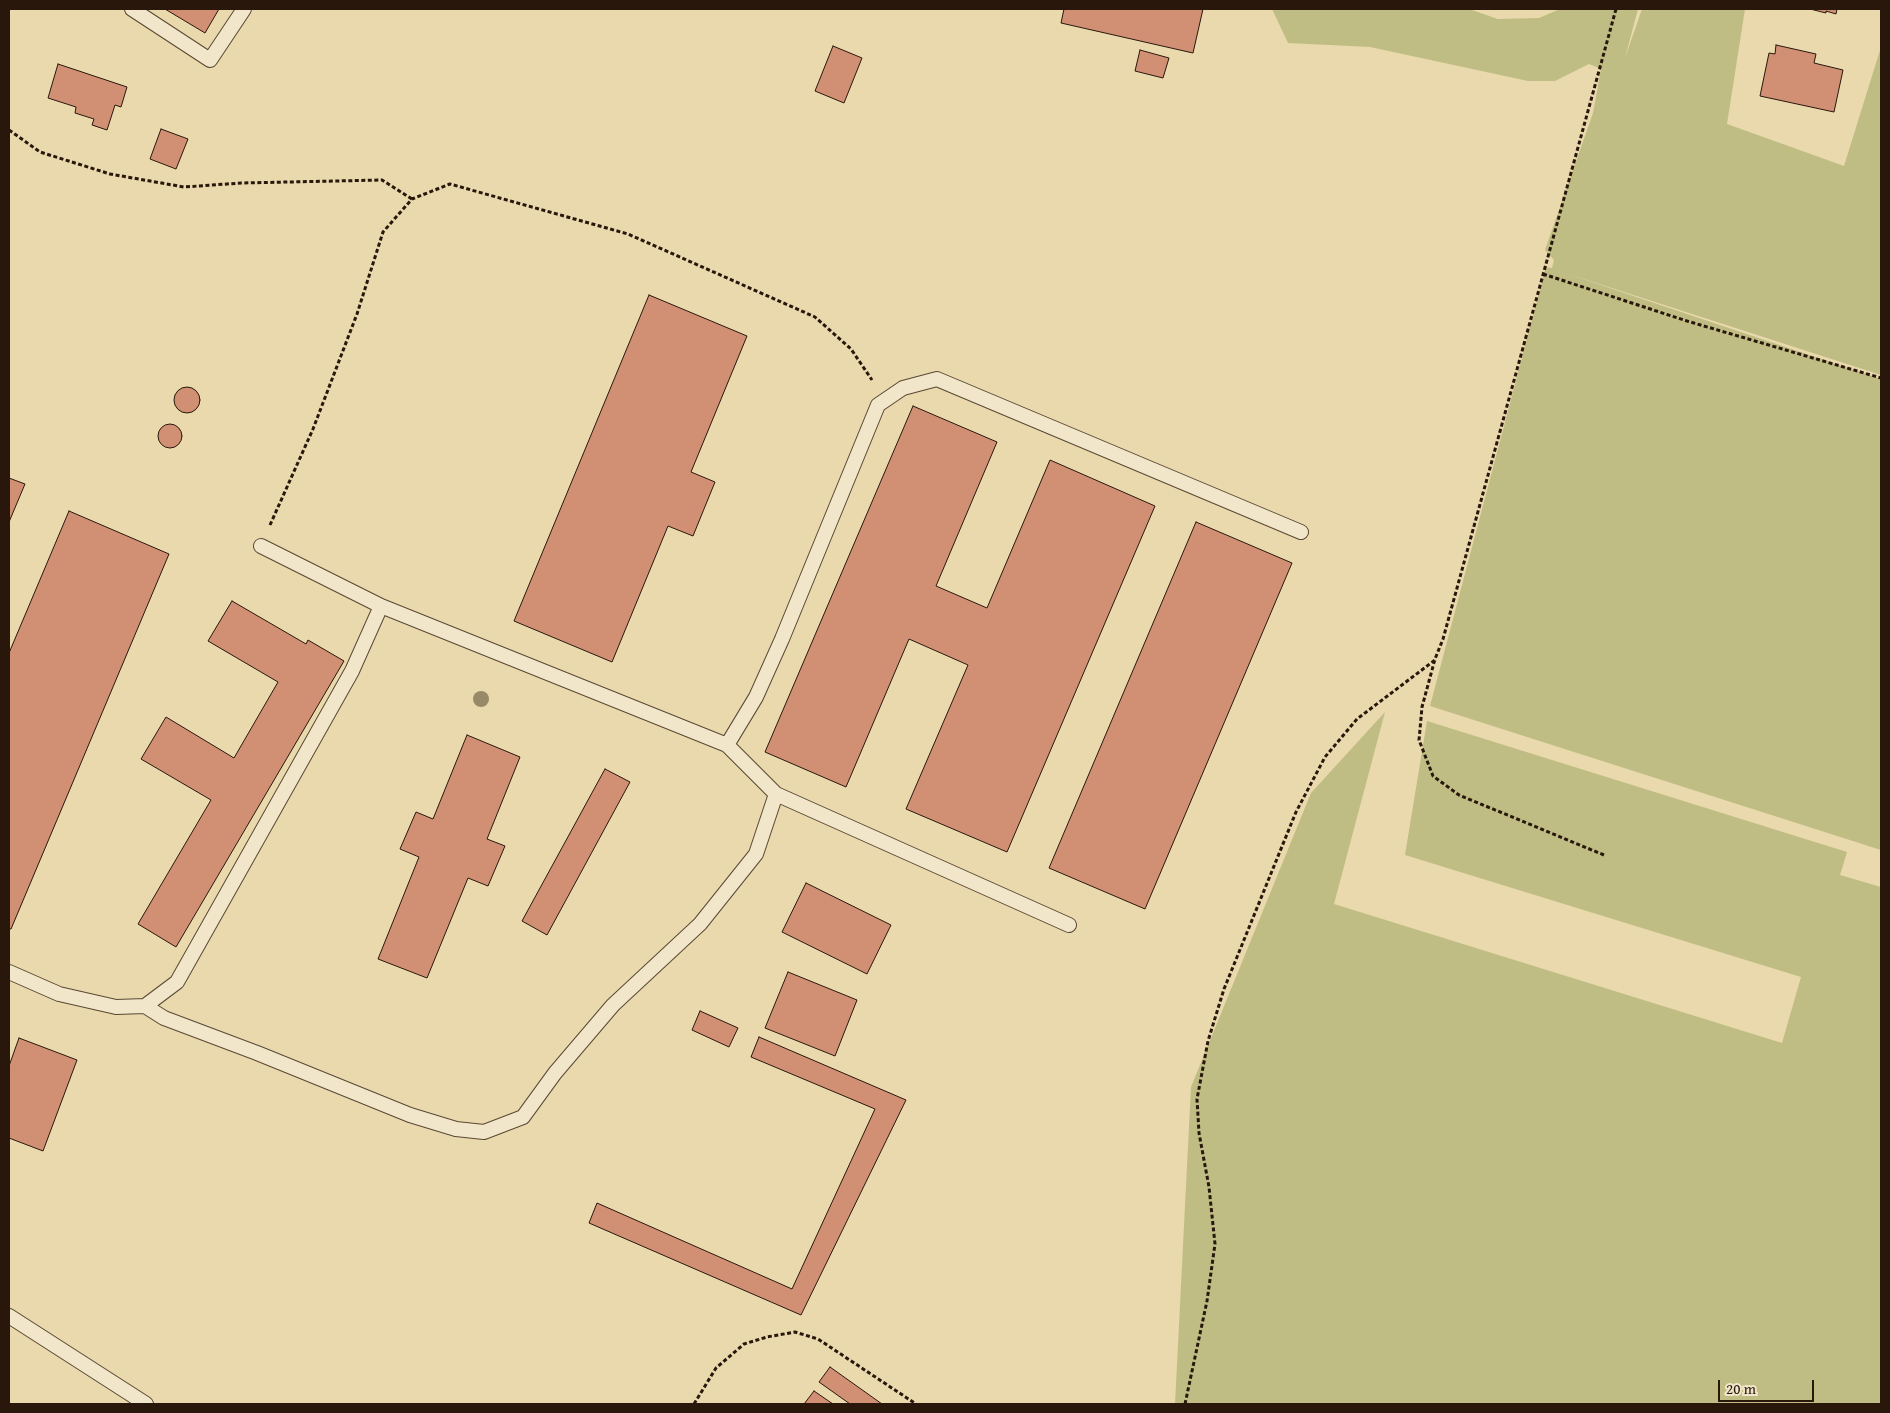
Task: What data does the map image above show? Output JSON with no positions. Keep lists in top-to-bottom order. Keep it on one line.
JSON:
{"scale_bar":"20 m"}
